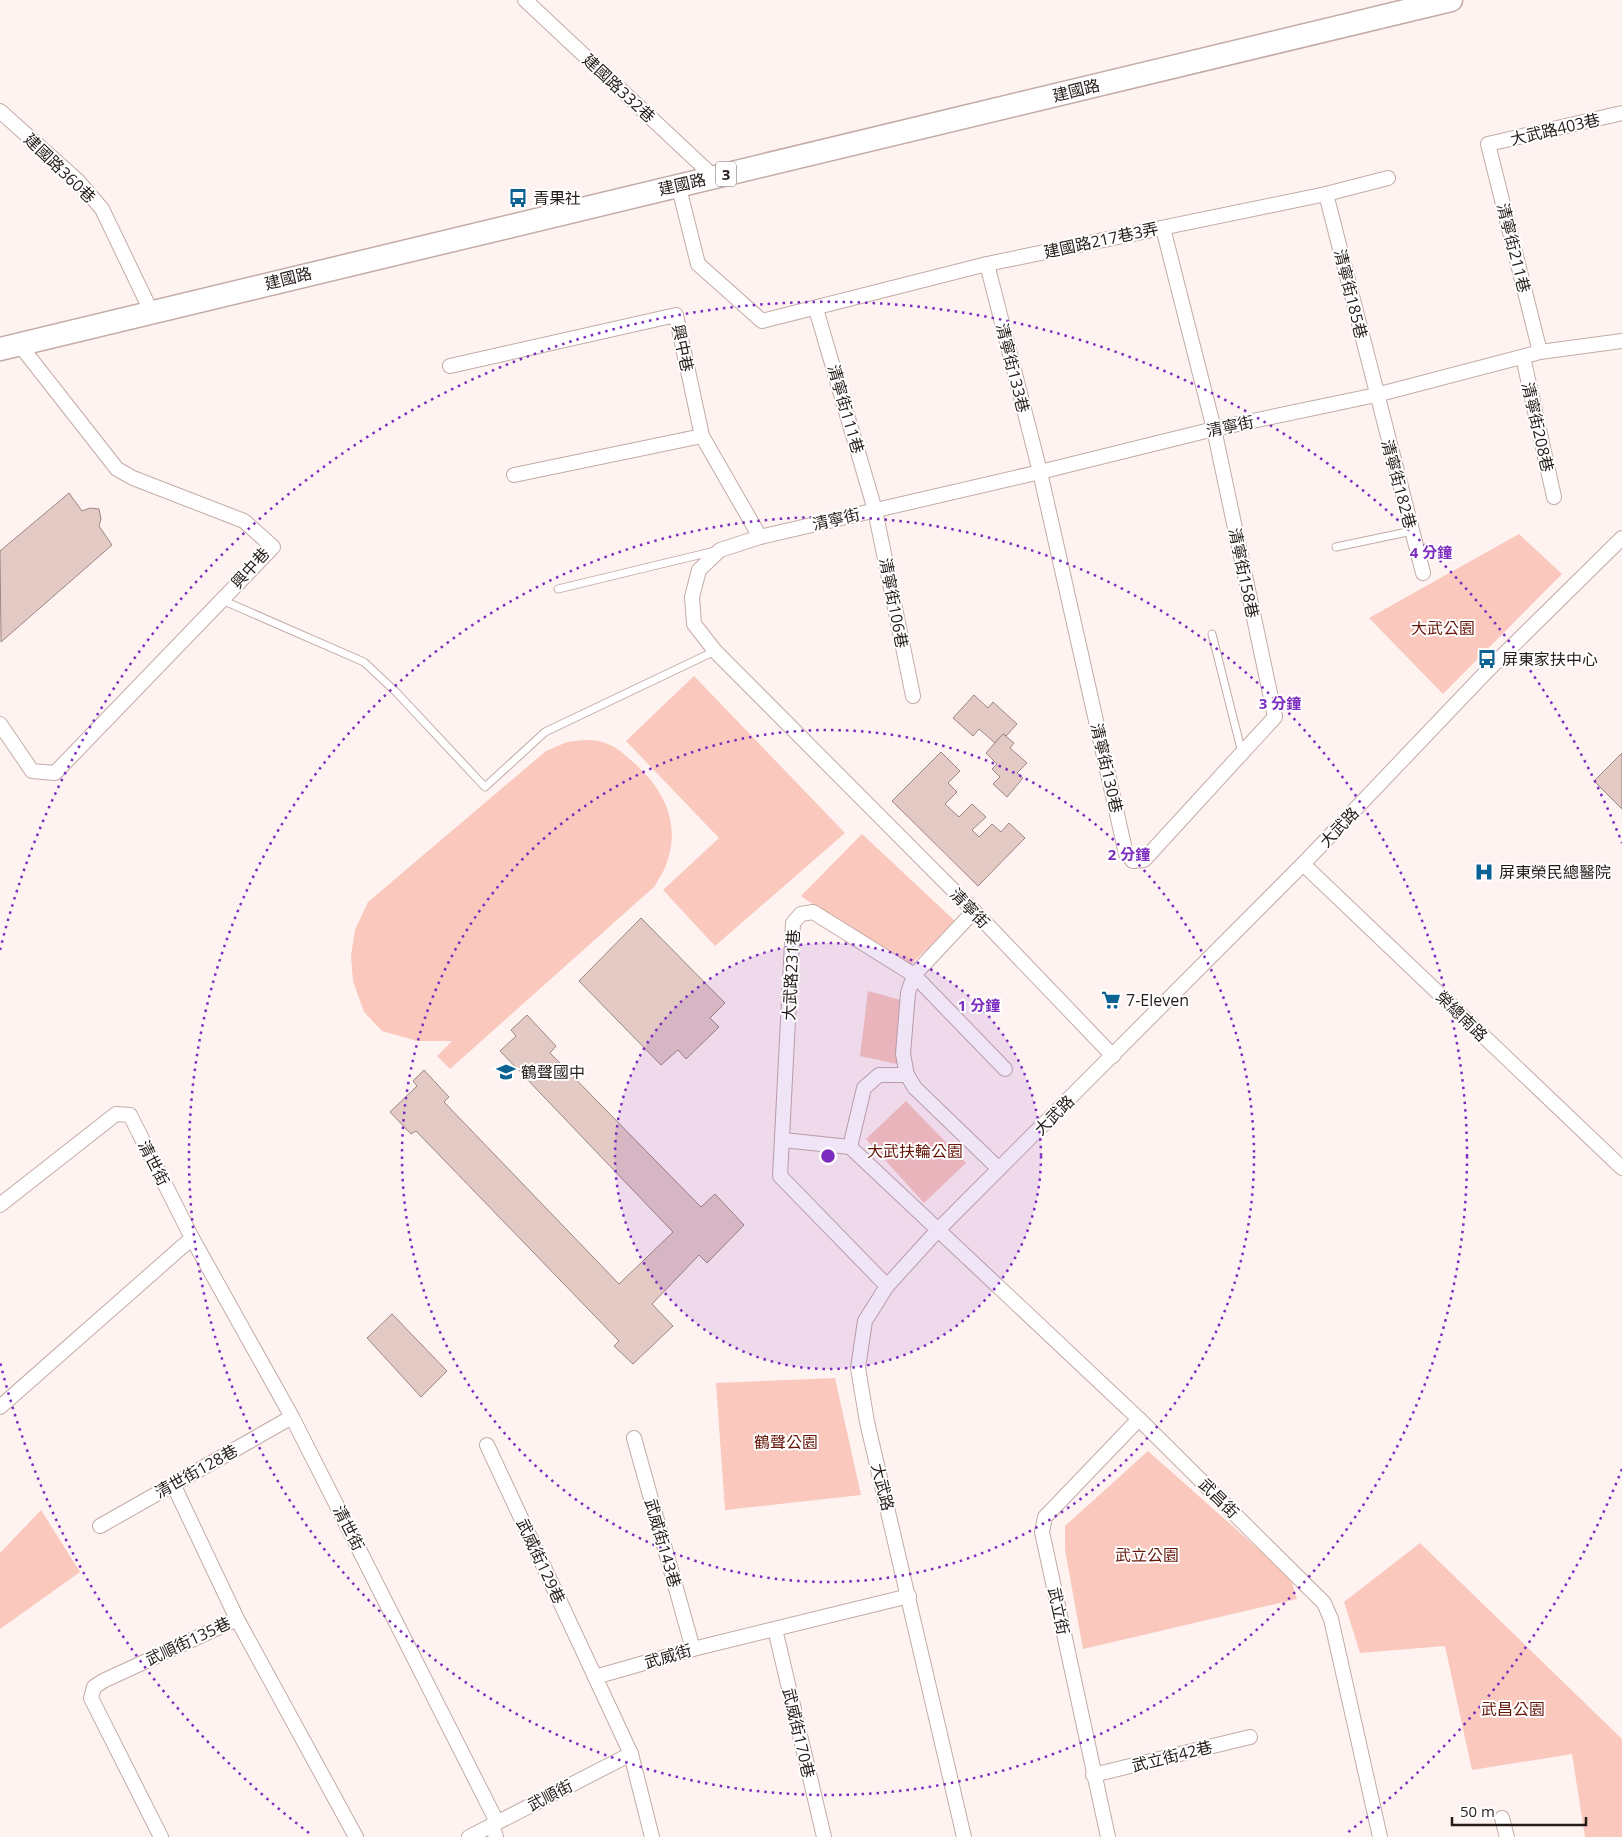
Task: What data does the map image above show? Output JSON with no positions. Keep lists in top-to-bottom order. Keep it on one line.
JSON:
{"streets":{"main road":["建國路","3"],"street":["建國路332巷","大武路403巷","建國路360巷","建國路217巷3弄","清寧街211巷","清寧街185巷","興中巷","清寧街133巷","清寧街111巷","清寧街","清寧街208巷","清寧街182巷","清寧街158巷","清寧街106巷","清寧街130巷","大武路","大武路231巷","榮總南路","清世街","清世街128巷","武昌街","武威街143巷","武威街129巷","武立街","武順街135巷","武威街","武威街170巷","武立街42巷","武順街"]},"crossings":[["建國路332巷","建國路"],["建國路","建國路360巷"],["建國路","建國路217巷3弄"],["建國路","興中巷"],["大武路403巷","清寧街211巷"],["建國路217巷3弄","清寧街185巷"],["建國路217巷3弄","清寧街133巷"],["建國路217巷3弄","清寧街111巷"],["建國路217巷3弄","清寧街158巷"],["清寧街211巷","清寧街"],["清寧街185巷","清寧街"],["清寧街185巷","清寧街182巷"],["興中巷","清寧街"],["清寧街133巷","清寧街"],["清寧街133巷","清寧街130巷"],["清寧街111巷","清寧街"],["清寧街111巷","清寧街106巷"],["清寧街","清寧街208巷"],["清寧街","清寧街182巷"],["清寧街","清寧街158巷"],["清寧街","清寧街106巷"],["清寧街","清寧街130巷"],["清寧街","大武路"],["清寧街158巷","清寧街130巷"],["大武路","大武路231巷"],["大武路","榮總南路"],["大武路","武昌街"],["大武路","武威街"],["清世街","清世街128巷"],["清世街","武順街"],["武昌街","武立街"],["武威街143巷","武威街"],["武威街129巷","武威街"],["武立街","武立街42巷"],["武威街","武威街170巷"]],"parks":["大武公園","大武扶輪公園","鶴聲公園","武立公園","武昌公園"],"places":{"bus stop":["青果社","屏東家扶中心"],"hospital":["屏東榮民總醫院"],"supermarket":["7-Eleven"],"school or university":["鶴聲國中"]},"scale_bar":"50 m","rings":["4 分鐘","3 分鐘","2 分鐘","1 分鐘"]}
